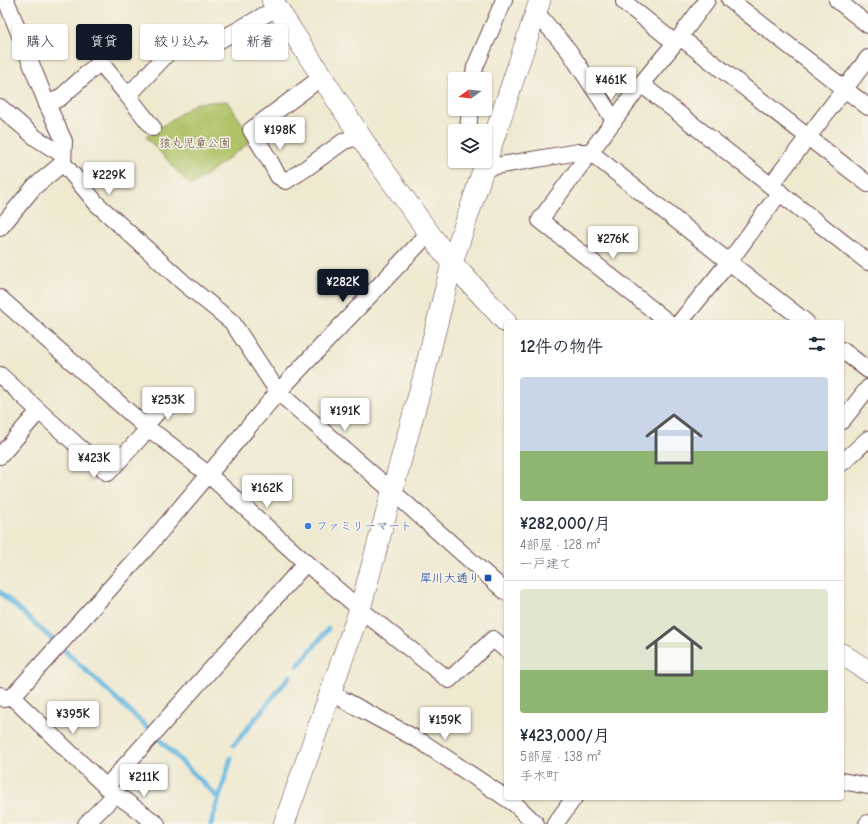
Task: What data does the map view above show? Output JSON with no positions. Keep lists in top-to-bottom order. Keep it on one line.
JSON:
{"parks":["猿丸児童公園"],"places":{"other":["ファミリーマート"],"transit":["犀川大通り"]},"north":"left","page":{"chip":["購入","賃貸","絞り込み","新着"],"price":["¥461K","¥198K","¥229K","¥276K","¥282K","¥253K","¥191K","¥423K","¥162K","¥395K","¥159K","¥211K"],"heading":"12件の物件","list":[{"name":"¥282,000/月","note":"4部屋 · 128 m² · 一戸建て"},{"name":"¥423,000/月","note":"5部屋 · 138 m² · 手木町"}]}}
